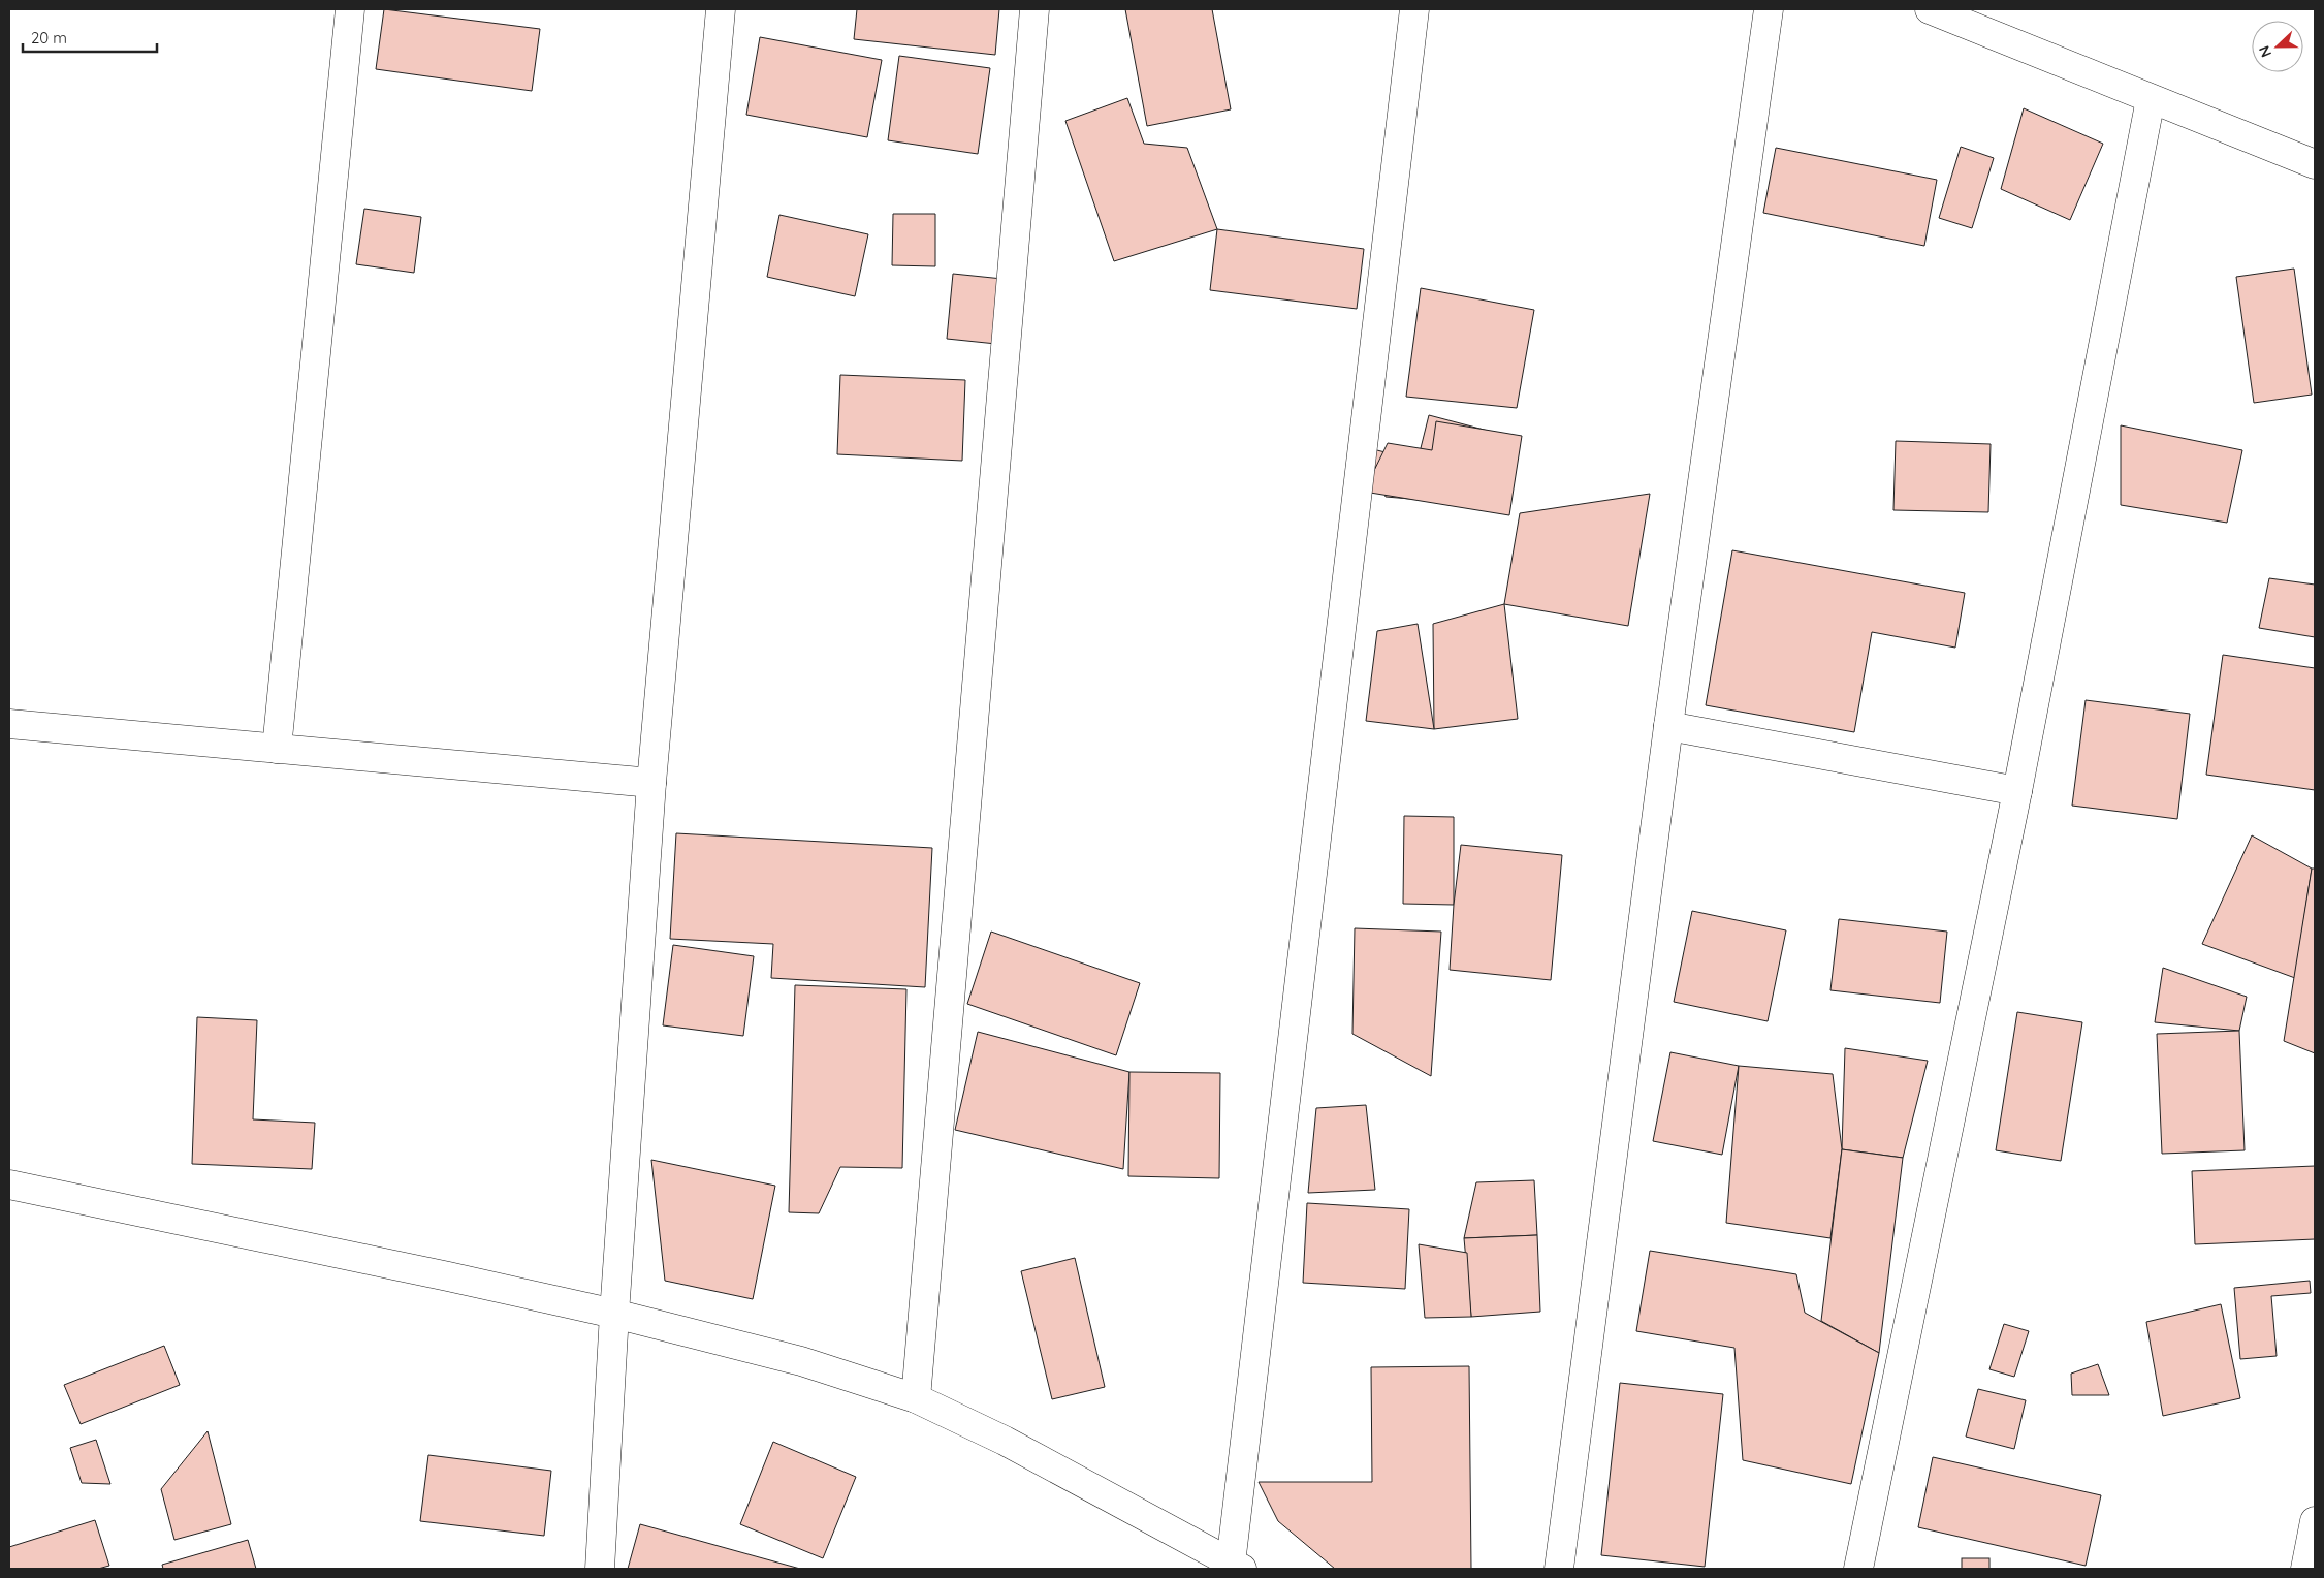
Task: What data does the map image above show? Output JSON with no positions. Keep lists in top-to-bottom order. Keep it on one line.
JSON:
{"scale_bar":"20 m","north":"left"}
